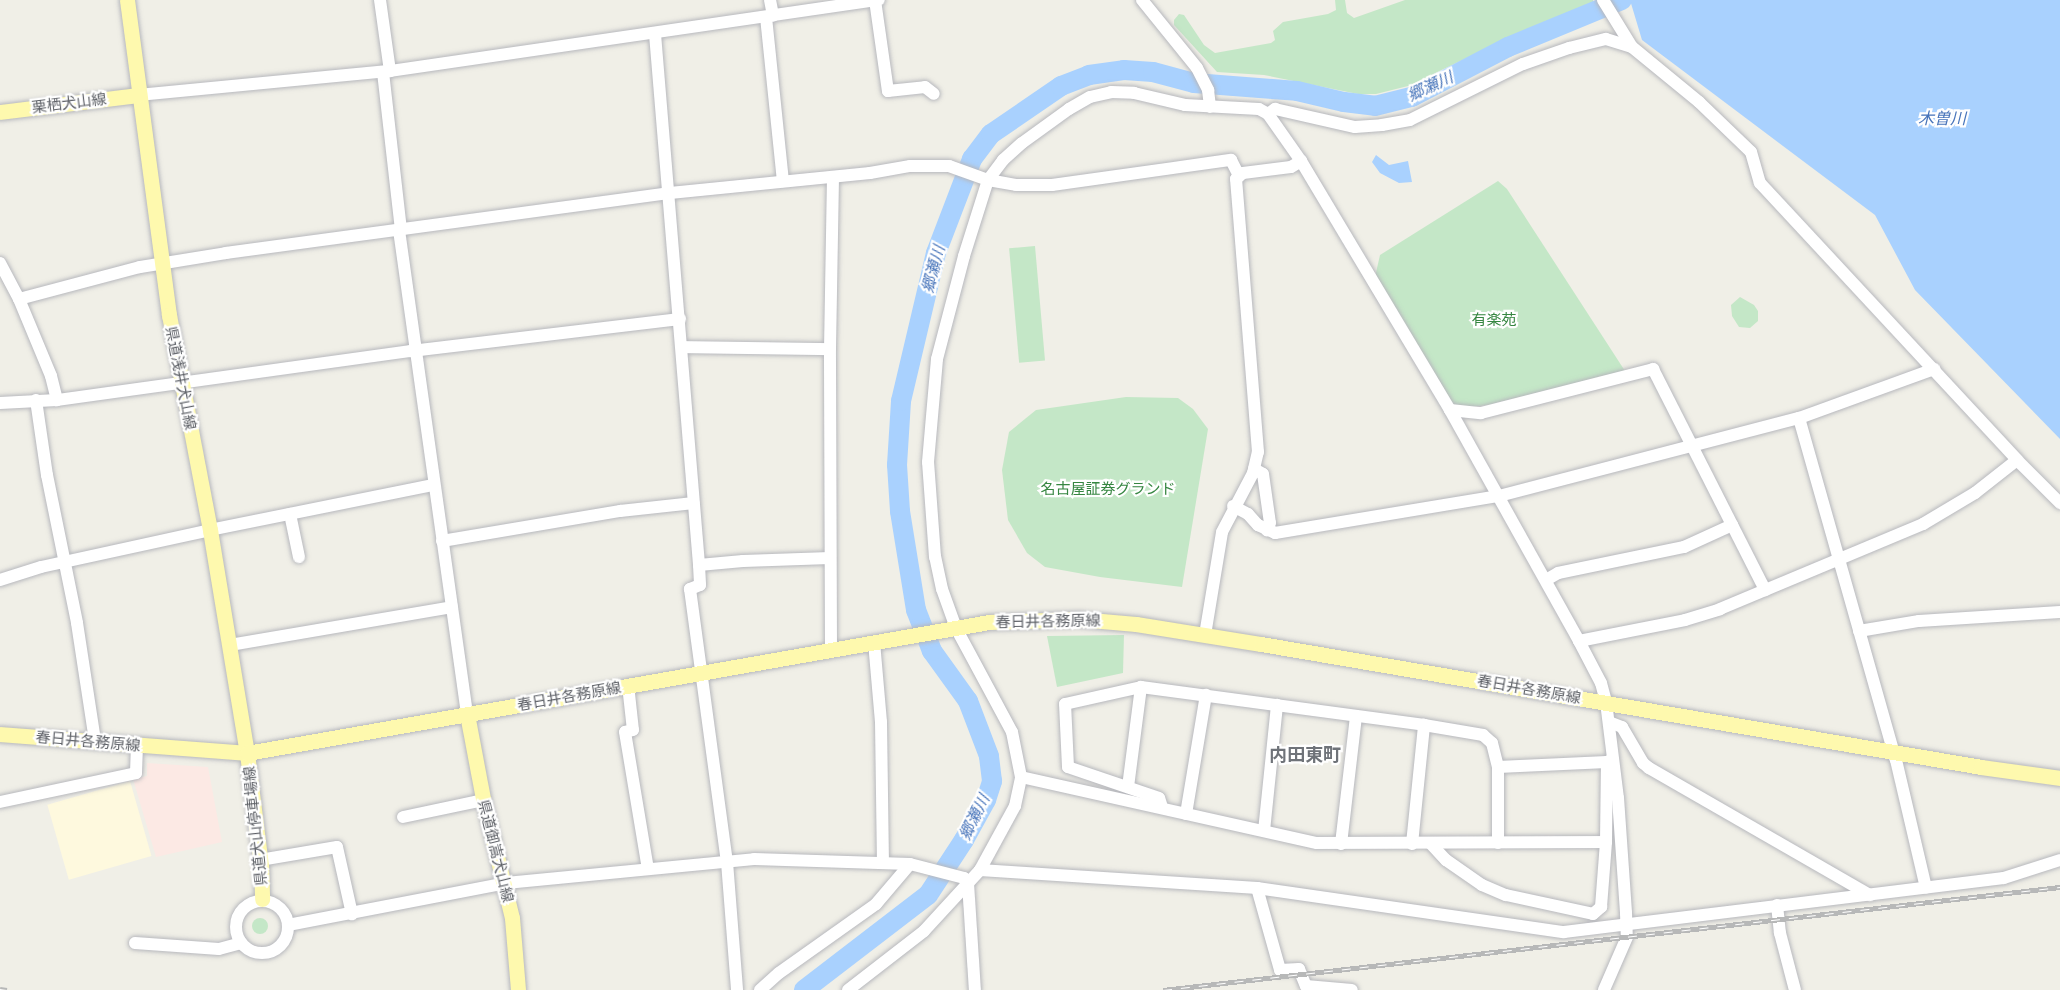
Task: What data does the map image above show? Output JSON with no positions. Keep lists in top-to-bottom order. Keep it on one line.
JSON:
{"streets":{"main road":["栗栖犬山線","県道浅井犬山線","春日井各務原線","県道犬山停車場線","県道御嵩犬山線"]},"crossings":[["栗栖犬山線","県道浅井犬山線"],["県道浅井犬山線","春日井各務原線"],["県道浅井犬山線","県道犬山停車場線"],["春日井各務原線","県道犬山停車場線"],["春日井各務原線","県道御嵩犬山線"]],"districts":["内田東町"],"water":["郷瀬川","木曽川"],"parks":["有楽苑","名古屋証券グランド"]}
